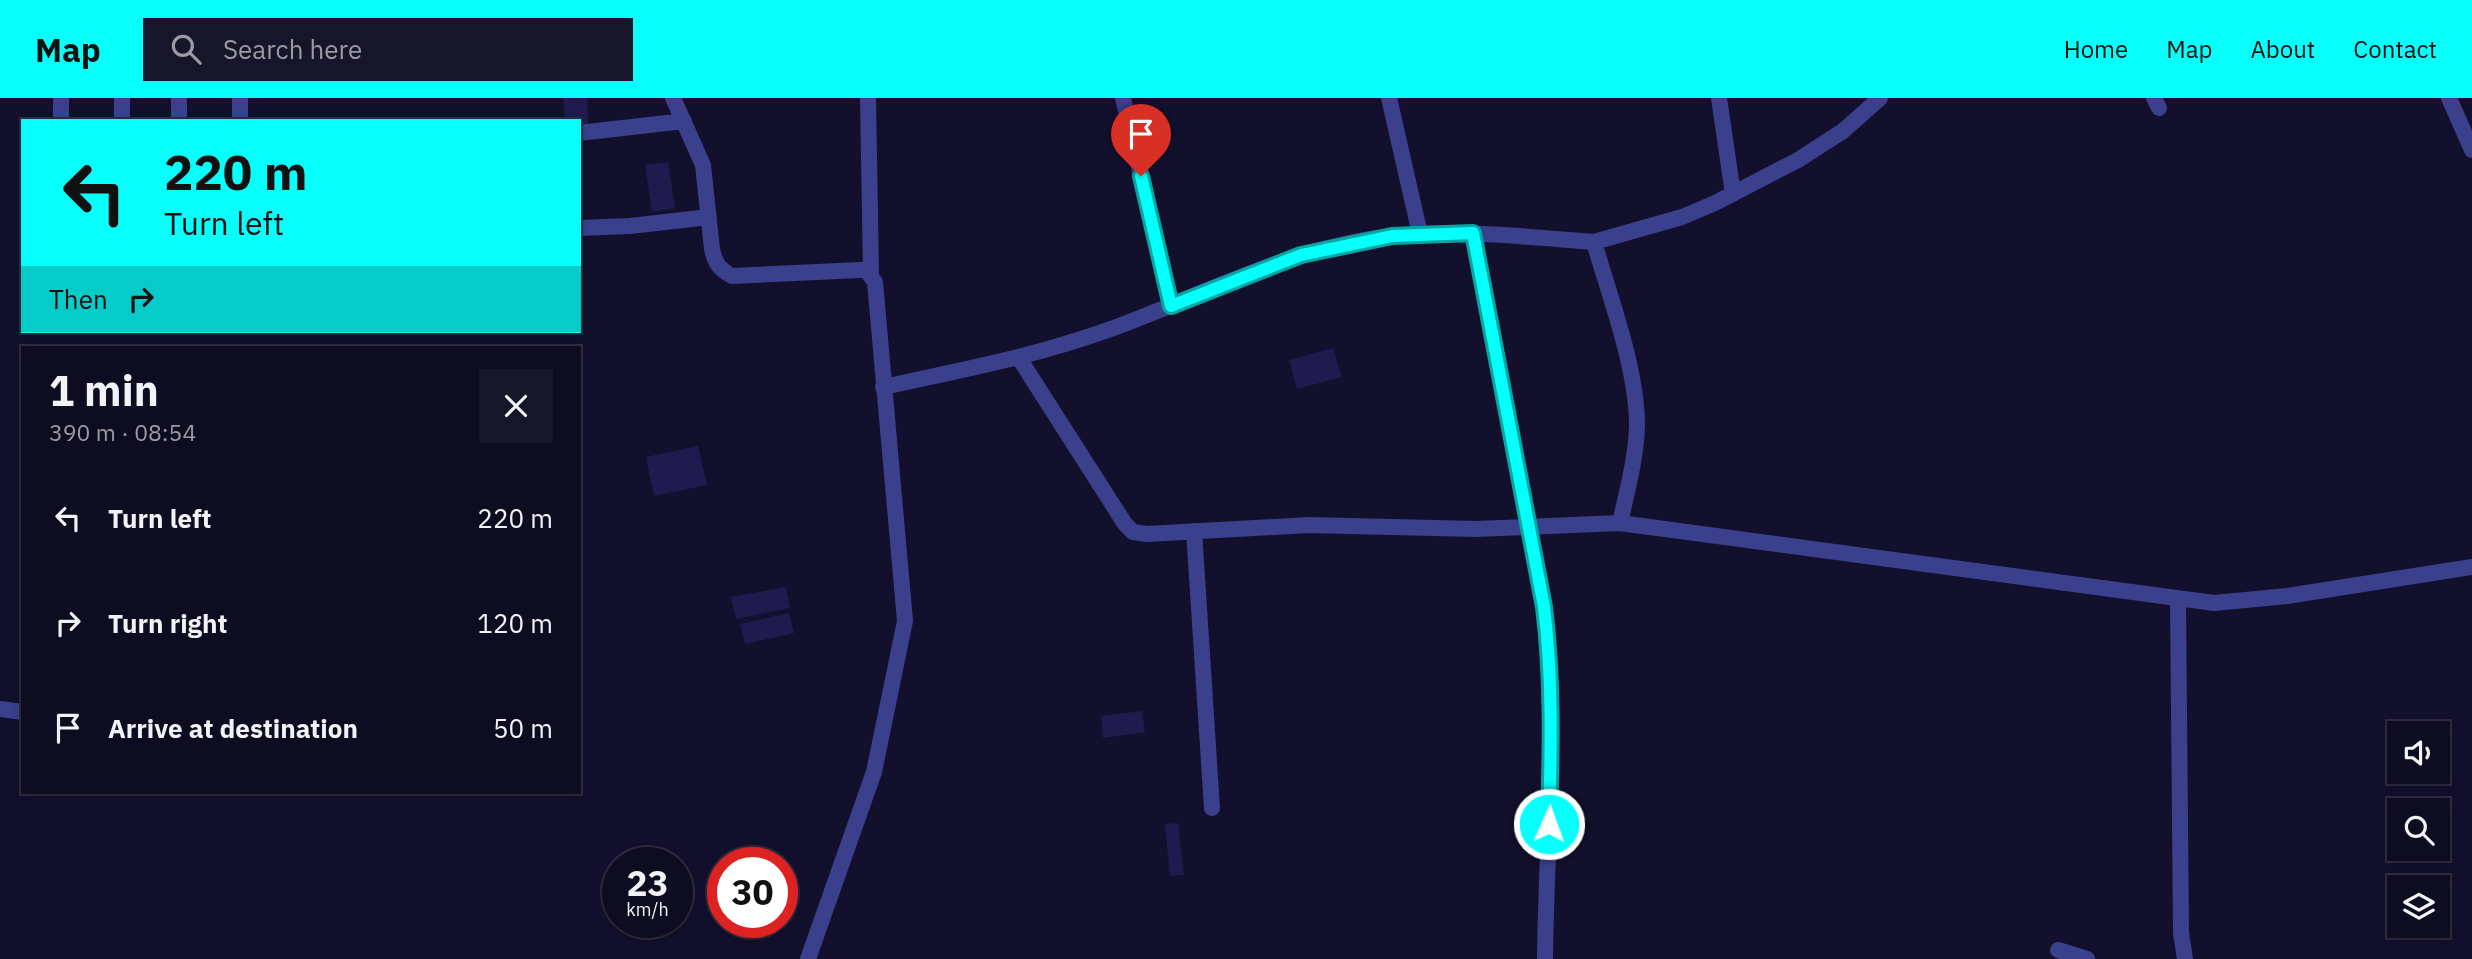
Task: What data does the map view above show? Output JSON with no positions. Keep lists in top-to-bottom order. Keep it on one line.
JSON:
{"page":{"header":"Map","search":"Search here","nav":["Home","Map","About","Contact"],"turn":["220 m","Turn left"],"then":"Then","heading":["1 min","390 m · 08:54"],"list":[{"name":"Turn left","value":"220 m"},{"name":"Turn right","value":"120 m"},{"name":"Arrive at destination","value":"50 m"}],"speed":"23 km/h","limit":"30"}}
